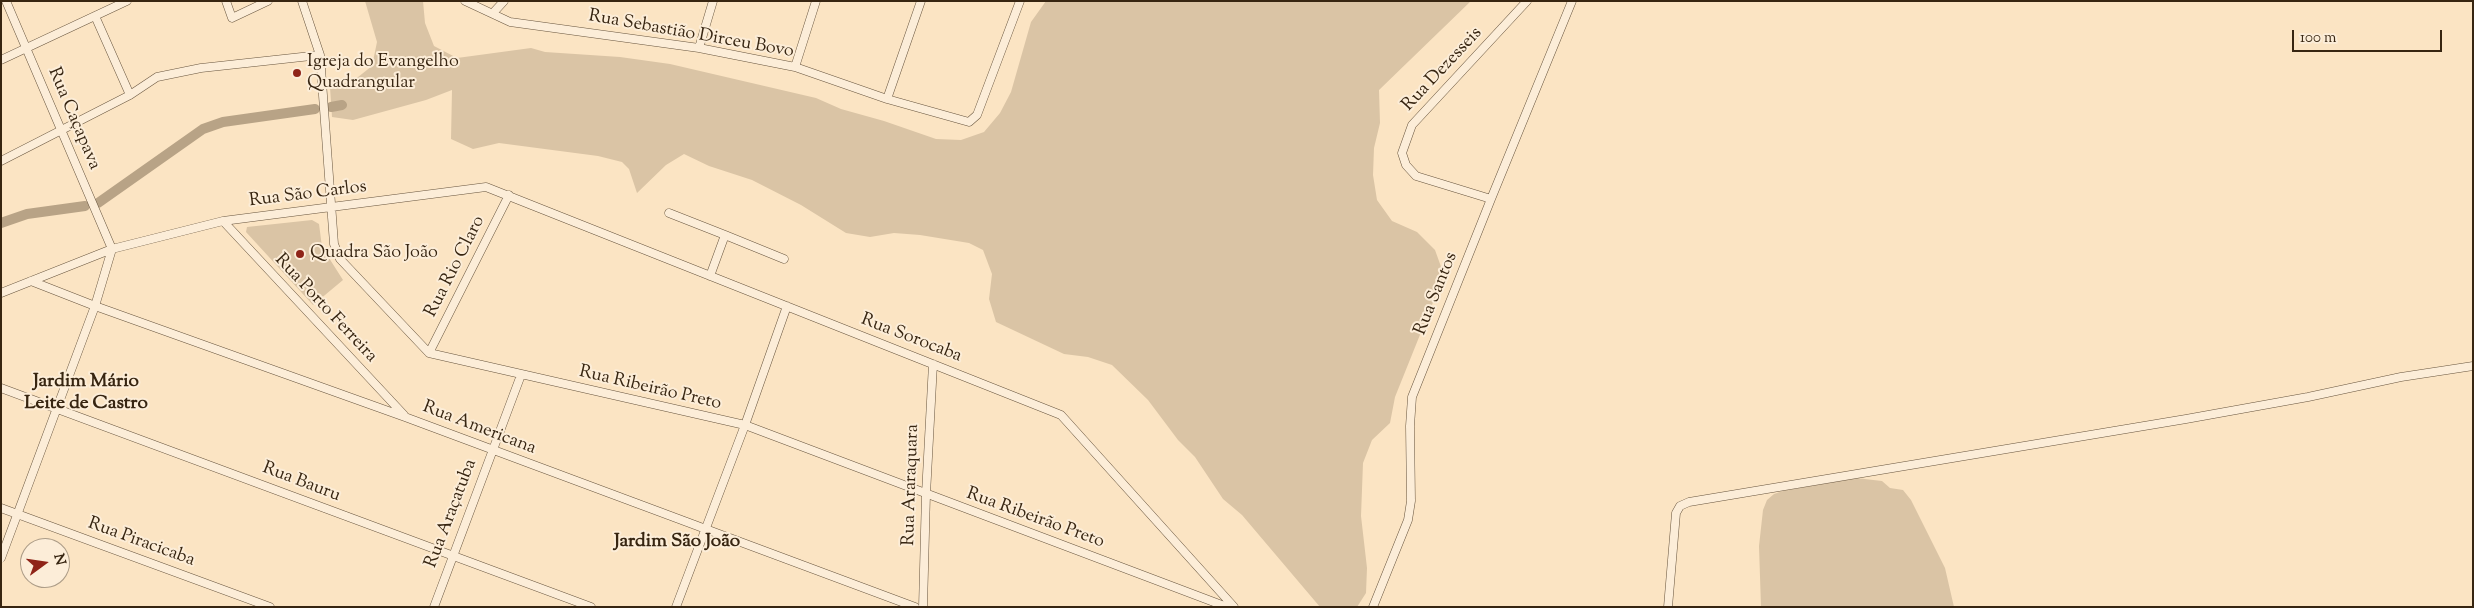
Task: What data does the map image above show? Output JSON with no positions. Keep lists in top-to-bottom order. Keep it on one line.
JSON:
{"streets":{"street":["Rua Sebastião Dirceu Bovo","Rua Dezesseis","Rua Caçapava","Rua São Carlos","Rua Rio Claro","Rua Santos","Rua Porto Ferreira","Rua Sorocaba","Rua Ribeirão Preto","Rua Americana","Rua Bauru","Rua Araraquara","Rua Araçatuba","Rua Piracicaba"]},"crossings":[["Rua Dezesseis","Rua Santos"],["Rua Caçapava","Rua São Carlos"],["Rua São Carlos","Rua Rio Claro"],["Rua São Carlos","Rua Porto Ferreira"],["Rua São Carlos","Rua Sorocaba"],["Rua São Carlos","Rua Americana"],["Rua Rio Claro","Rua Sorocaba"],["Rua Rio Claro","Rua Ribeirão Preto"],["Rua Porto Ferreira","Rua Americana"],["Rua Sorocaba","Rua Araraquara"],["Rua Ribeirão Preto","Rua Araraquara"],["Rua Ribeirão Preto","Rua Araçatuba"],["Rua Americana","Rua Araçatuba"],["Rua Bauru","Rua Araçatuba"]],"districts":["Jardim Mário Leite de Castro","Jardim São João"],"places":["Igreja do Evangelho Quadrangular","Quadra São João"],"scale_bar":"100 m","north":"right"}
